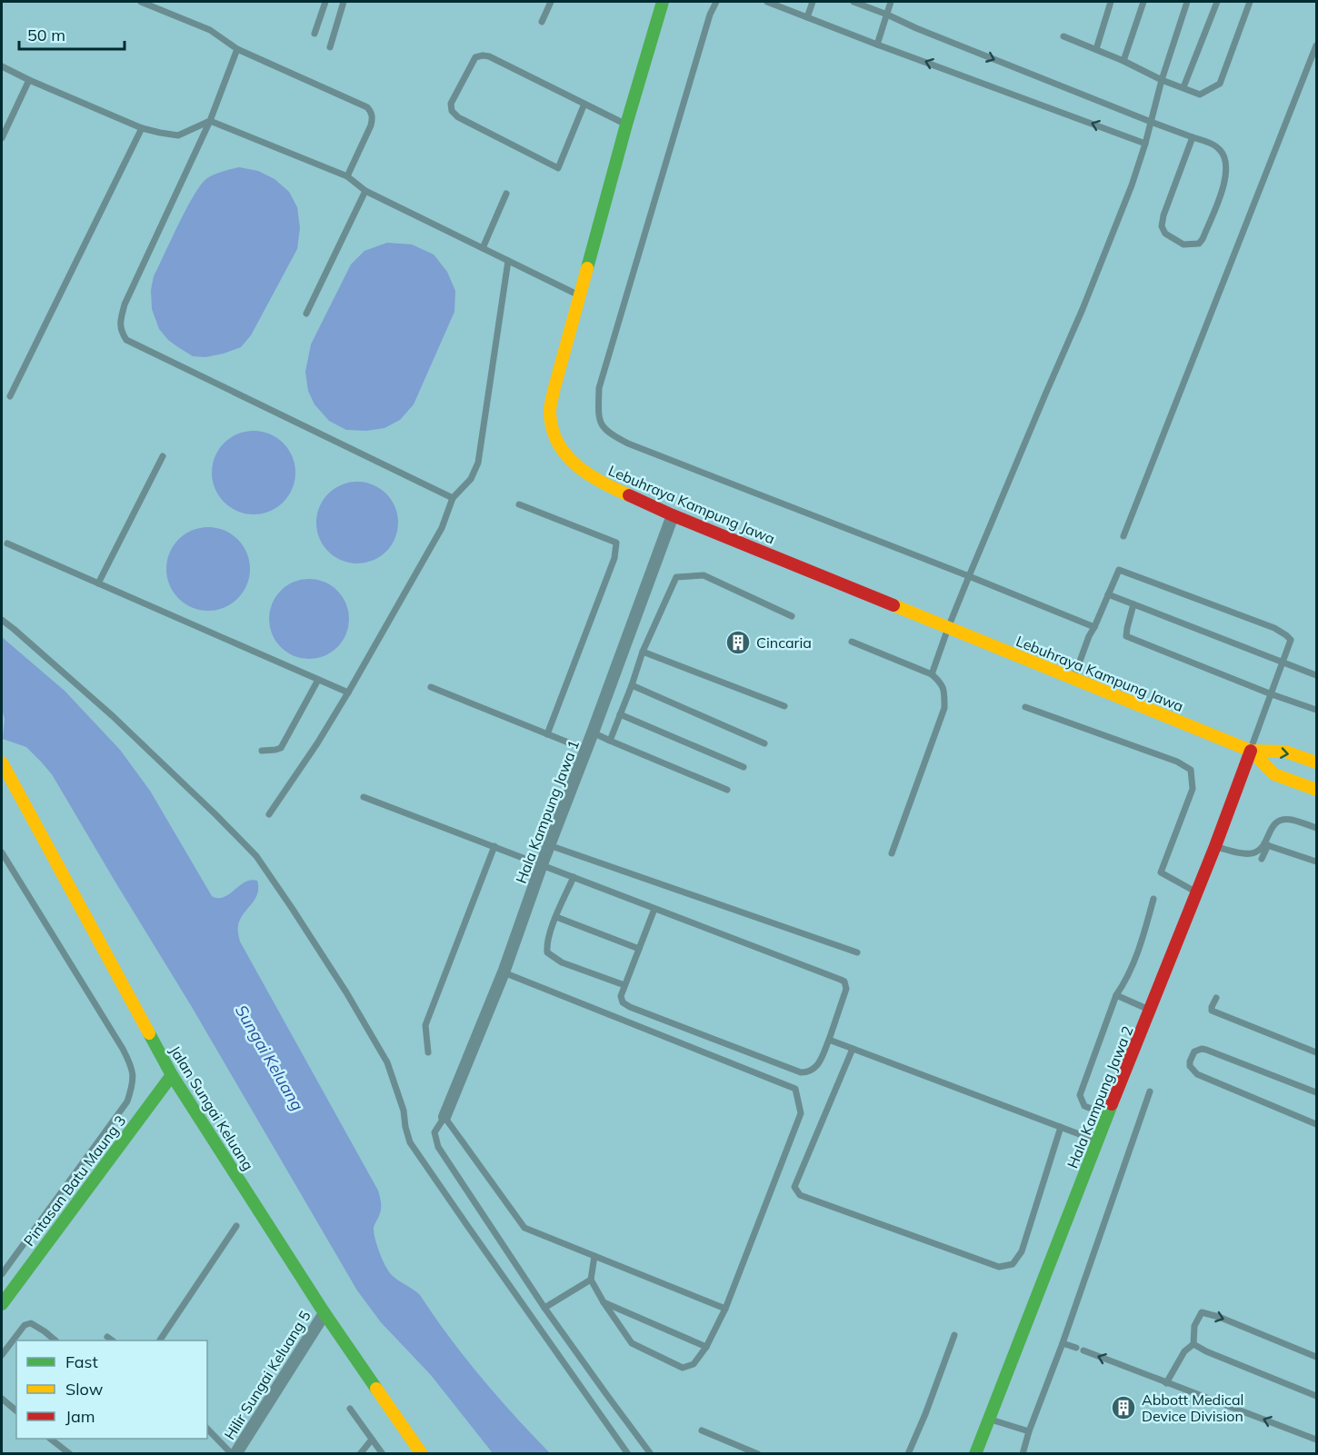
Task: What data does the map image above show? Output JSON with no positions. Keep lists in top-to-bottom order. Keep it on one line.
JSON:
{"streets":{"street":["Lebuhraya Kampung Jawa","Hala Kampung Jawa 1","Hala Kampung Jawa 2","Jalan Sungai Keluang","Pintasan Batu Maung 3","Hilir Sungai Keluang 5"]},"crossings":[["Lebuhraya Kampung Jawa","Hala Kampung Jawa 1"],["Lebuhraya Kampung Jawa","Hala Kampung Jawa 2"],["Jalan Sungai Keluang","Pintasan Batu Maung 3"],["Jalan Sungai Keluang","Hilir Sungai Keluang 5"]],"water":["Sungai Keluang"],"places":{"building":["Cincaria","Abbott Medical Device Division"]},"legend":["Fast","Slow","Jam"],"scale_bar":"50 m"}
